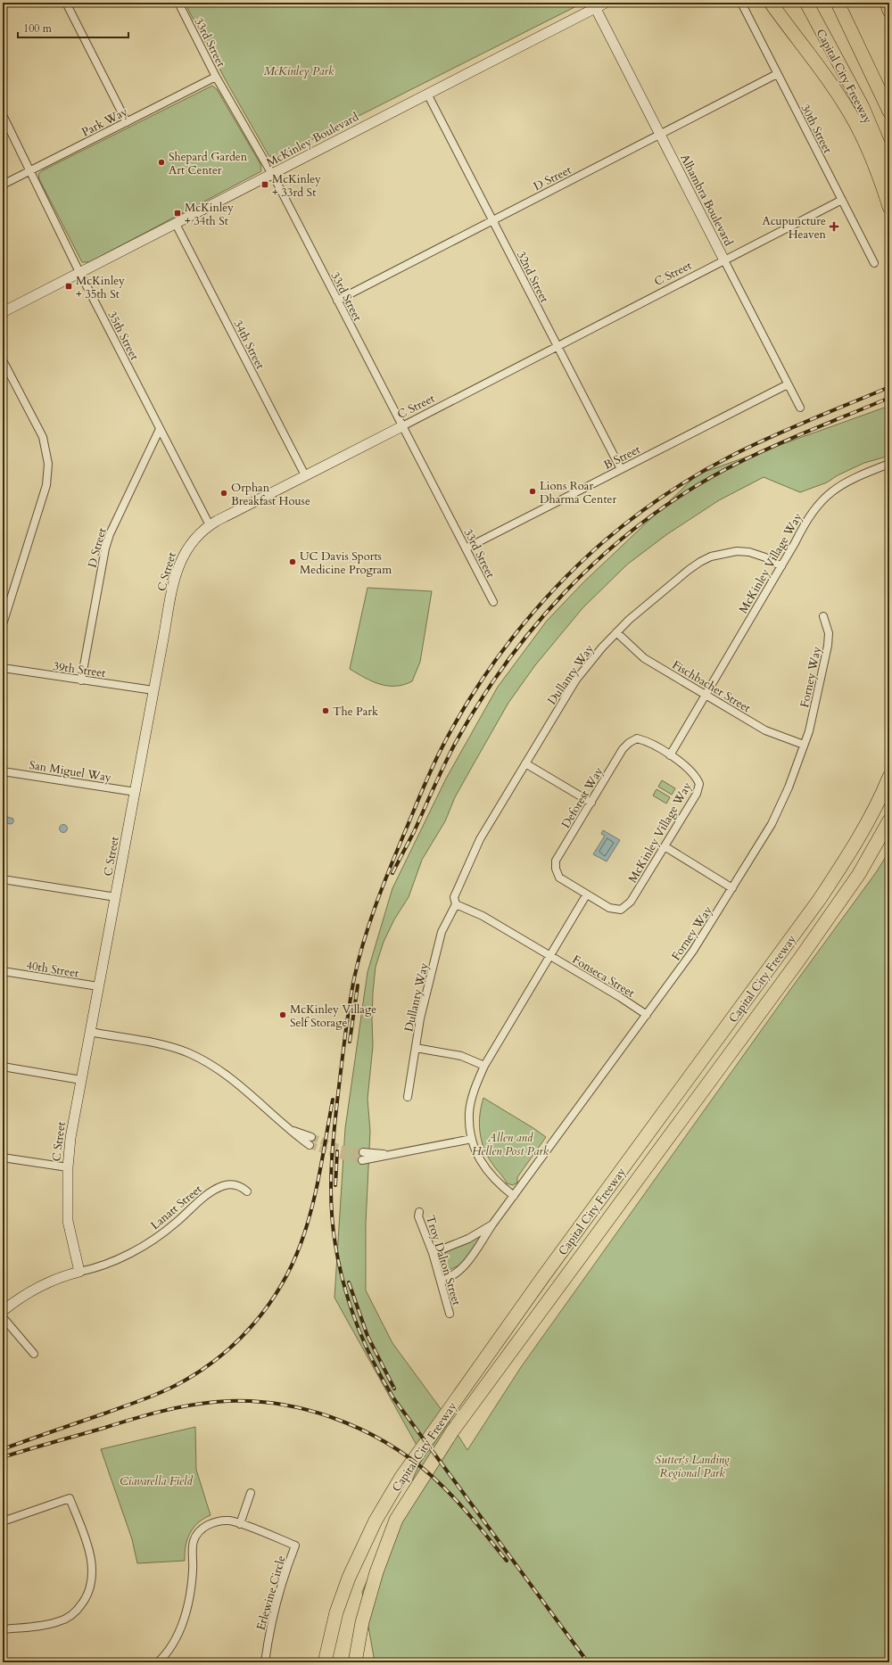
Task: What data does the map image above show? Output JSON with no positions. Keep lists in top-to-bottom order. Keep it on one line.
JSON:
{"streets":{"highway":["Capital City Freeway"],"street":["33rd Street","Park Way","30th Street","McKinley Boulevard","D Street","Alhambra Boulevard","C Street","32nd Street","35th Street","34th Street","B Street","McKinley Village Way","39th Street","Dullanty Way","Forney Way","Fischbacher Street","San Miguel Way","Deforest Way","40th Street","Fonseca Street","Lanatt Street","Troy Dalton Street","Erlewine Circle"]},"crossings":[["33rd Street","Park Way"],["33rd Street","McKinley Boulevard"],["33rd Street","D Street"],["33rd Street","C Street"],["33rd Street","B Street"],["Park Way","35th Street"],["30th Street","D Street"],["30th Street","C Street"],["McKinley Boulevard","Alhambra Boulevard"],["McKinley Boulevard","32nd Street"],["McKinley Boulevard","35th Street"],["McKinley Boulevard","34th Street"],["D Street","Alhambra Boulevard"],["D Street","32nd Street"],["D Street","35th Street"],["D Street","39th Street"],["Alhambra Boulevard","C Street"],["Alhambra Boulevard","B Street"],["C Street","32nd Street"],["C Street","35th Street"],["C Street","34th Street"],["C Street","39th Street"],["C Street","San Miguel Way"],["C Street","40th Street"],["C Street","Lanatt Street"],["32nd Street","B Street"],["McKinley Village Way","Dullanty Way"],["McKinley Village Way","Fischbacher Street"],["McKinley Village Way","Deforest Way"],["Dullanty Way","Fischbacher Street"],["Forney Way","Fischbacher Street"],["Forney Way","Fonseca Street"],["Forney Way","Troy Dalton Street"]],"parks":["McKinley Park","Allen and Hellen Post Park","Sutter's Landing Regional Park","Ciavarella Field"],"places":{"other":["Shepard Garden Art Center","Lions Roar Dharma Center","Orphan Breakfast House","UC Davis Sports Medicine Program","The Park","McKinley Village Self Storage"],"transit":["McKinley + 33rd St","McKinley + 34th St","McKinley + 35th St"],"health":["Acupuncture Heaven"]},"scale_bar":"100 m"}
